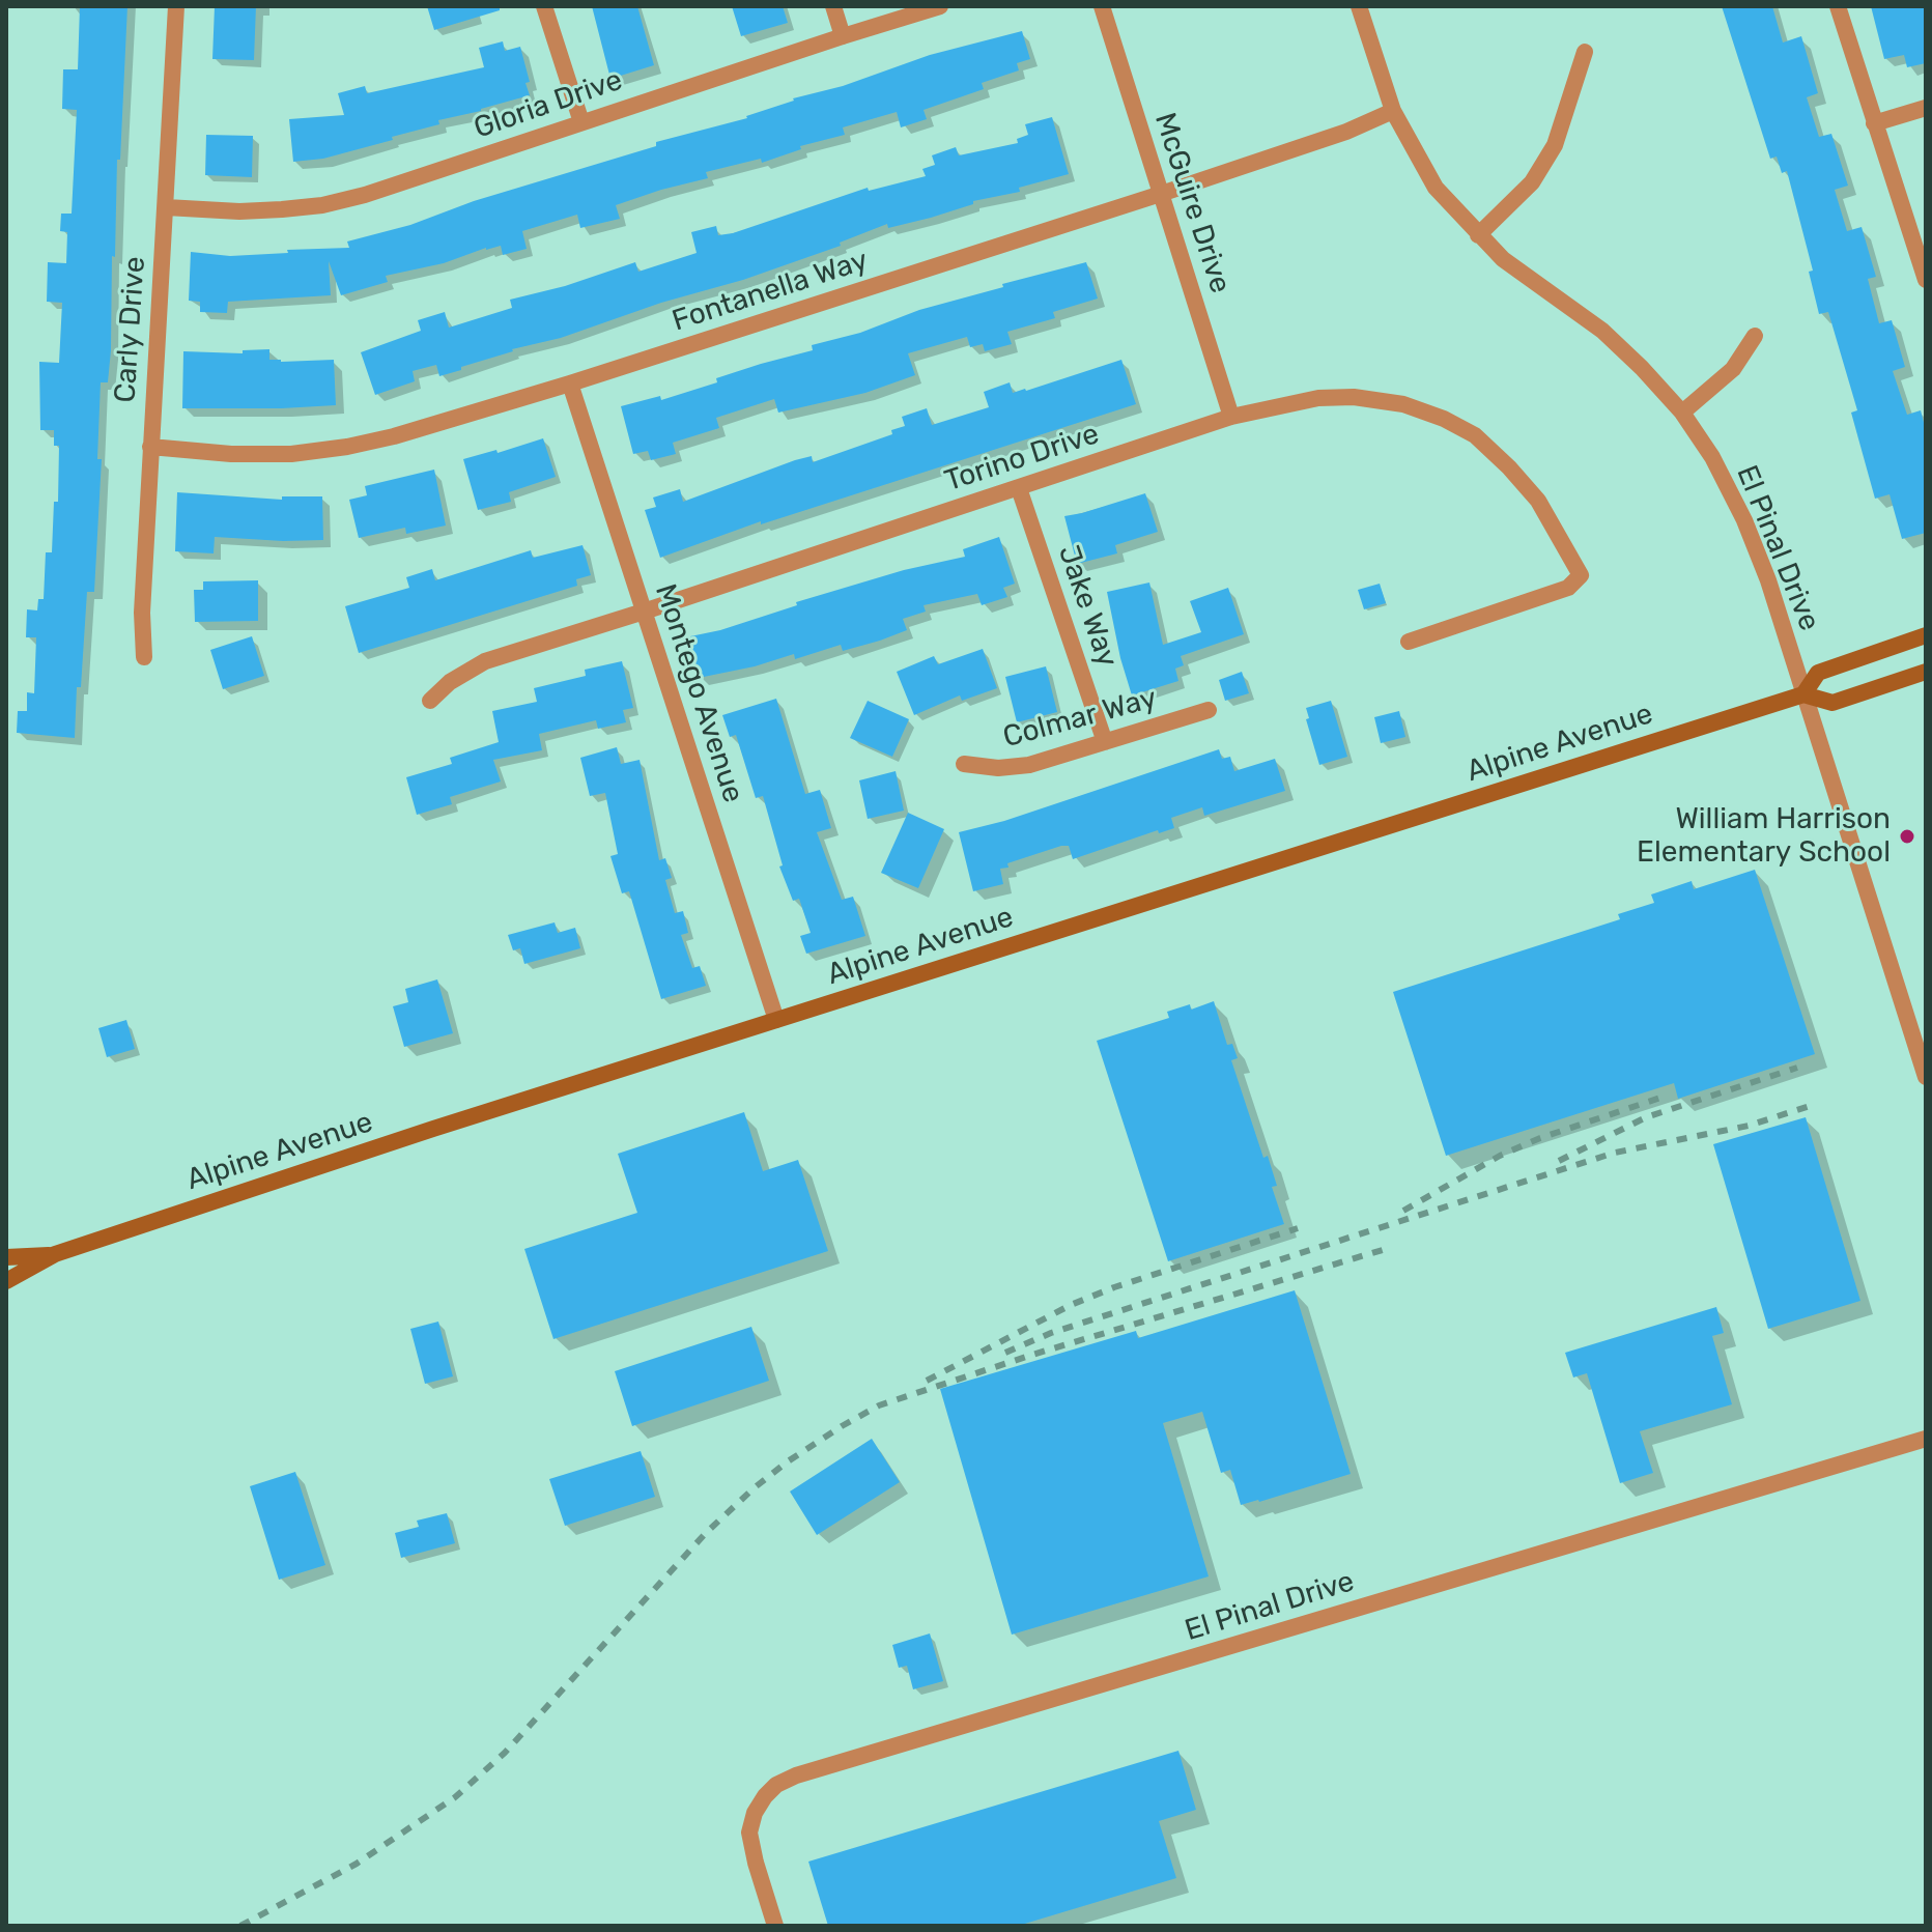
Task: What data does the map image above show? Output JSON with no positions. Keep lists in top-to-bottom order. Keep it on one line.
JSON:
{"streets":{"street":["Gloria Drive","McGuire Drive","Fontanella Way","Carly Drive","Torino Drive","El Pinal Drive","Jake Way","Montego Avenue","Colmar Way","Alpine Avenue"]},"crossings":[["Gloria Drive","Carly Drive"],["McGuire Drive","Fontanella Way"],["McGuire Drive","Torino Drive"],["Fontanella Way","Carly Drive"],["Fontanella Way","El Pinal Drive"],["Fontanella Way","Montego Avenue"],["Torino Drive","Jake Way"],["Torino Drive","Montego Avenue"],["El Pinal Drive","Alpine Avenue"],["Jake Way","Colmar Way"],["Montego Avenue","Alpine Avenue"]],"places":["William Harrison Elementary School"]}
